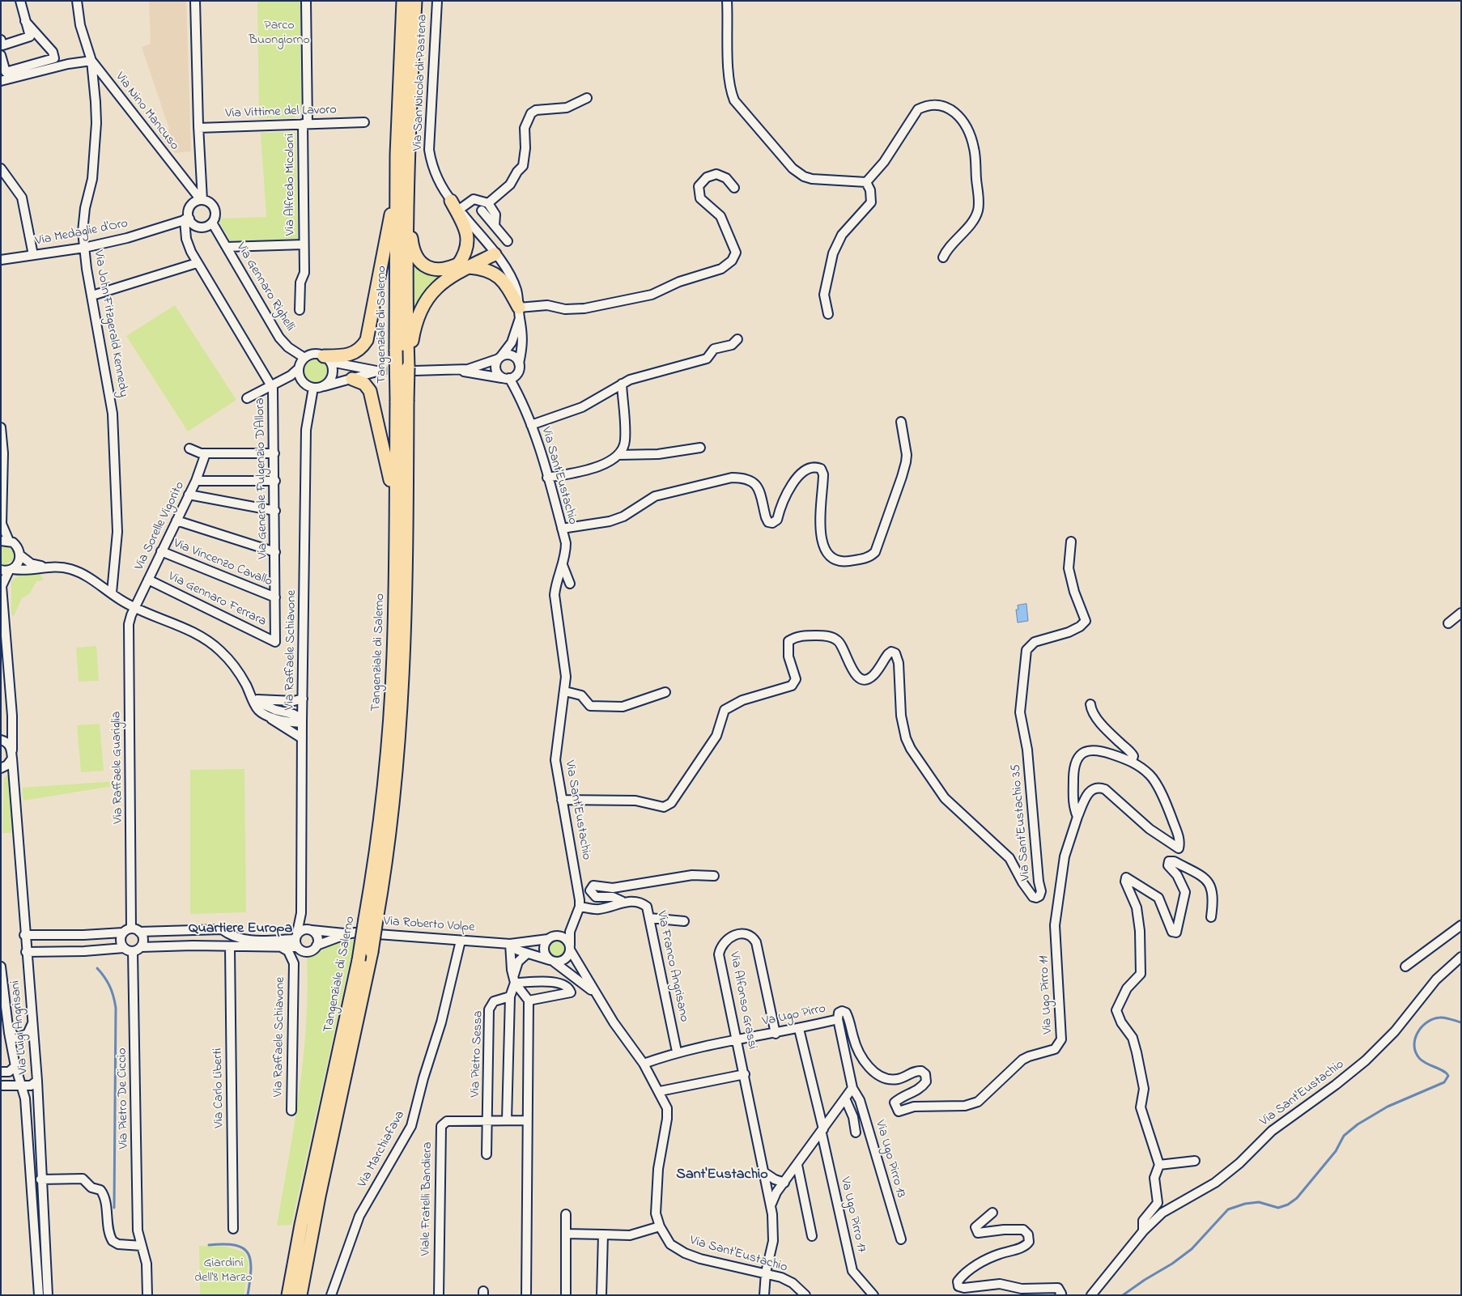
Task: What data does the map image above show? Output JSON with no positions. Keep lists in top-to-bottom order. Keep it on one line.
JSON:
{"streets":{"highway":["Tangenziale di Salerno"],"street":["Via San Nicola di Pastena","Via Nino Mancuso","Via Vittime del Lavoro","Via Alfredo Micoloni","Via Medaglie d'Oro","Via Gennaro Righelli","Via John Fitzgerald Kennedy","Via Sant'Eustachio","Via Generale Fulgenzio D'Allora","Via Sorelle Vigorito","Via Vincenzo Cavallo","Via Gennaro Ferrara","Via Raffaele Schiavone","Via Raffaele Guariglia","Via Sant'Eustachio 35","Via Roberto Volpe","Via Franco Angrisano","Via Ugo Pirro 11","Via Alfonso Grassi","Va Ugo Pirro","Via Luigi Angrisani","Via Pietro Sessa","Via Carlo Liberti","Via Pietro De Ciccio","Via Marchiafava","Via Ugo Pirro 13","Viale Fratelli Bandiera","Va Ugo Pirro 17"]},"crossings":[["Via San Nicola di Pastena","Tangenziale di Salerno"],["Via San Nicola di Pastena","Via Sant'Eustachio"],["Via Nino Mancuso","Via Medaglie d'Oro"],["Via Nino Mancuso","Via Gennaro Righelli"],["Via Nino Mancuso","Via John Fitzgerald Kennedy"],["Via Nino Mancuso","Via Generale Fulgenzio D'Allora"],["Via Vittime del Lavoro","Via Alfredo Micoloni"],["Via Alfredo Micoloni","Via Gennaro Righelli"],["Via Medaglie d'Oro","Via Gennaro Righelli"],["Via Medaglie d'Oro","Via John Fitzgerald Kennedy"],["Via Medaglie d'Oro","Via Generale Fulgenzio D'Allora"],["Via Gennaro Righelli","Via Generale Fulgenzio D'Allora"],["Via Gennaro Righelli","Via Raffaele Schiavone"],["Via Sant'Eustachio","Via Sant'Eustachio 35"],["Via Sant'Eustachio","Via Roberto Volpe"],["Via Sant'Eustachio","Via Franco Angrisano"],["Via Sant'Eustachio","Via Alfonso Grassi"],["Via Sant'Eustachio","Va Ugo Pirro"],["Via Generale Fulgenzio D'Allora","Via Vincenzo Cavallo"],["Via Generale Fulgenzio D'Allora","Via Gennaro Ferrara"],["Via Sorelle Vigorito","Via Vincenzo Cavallo"],["Via Sorelle Vigorito","Via Gennaro Ferrara"],["Via Sorelle Vigorito","Via Raffaele Guariglia"],["Via Raffaele Schiavone","Via Roberto Volpe"],["Via Raffaele Guariglia","Via Pietro De Ciccio"],["Via Roberto Volpe","Via Marchiafava"],["Via Franco Angrisano","Va Ugo Pirro"],["Via Ugo Pirro 11","Va Ugo Pirro"],["Via Alfonso Grassi","Va Ugo Pirro"],["Va Ugo Pirro","Via Ugo Pirro 13"],["Va Ugo Pirro","Va Ugo Pirro 17"],["Via Pietro Sessa","Viale Fratelli Bandiera"]],"districts":["Quartiere Europa","Sant'Eustachio"],"parks":["Parco Buongiorno","Giardini dell'8 Marzo"]}
